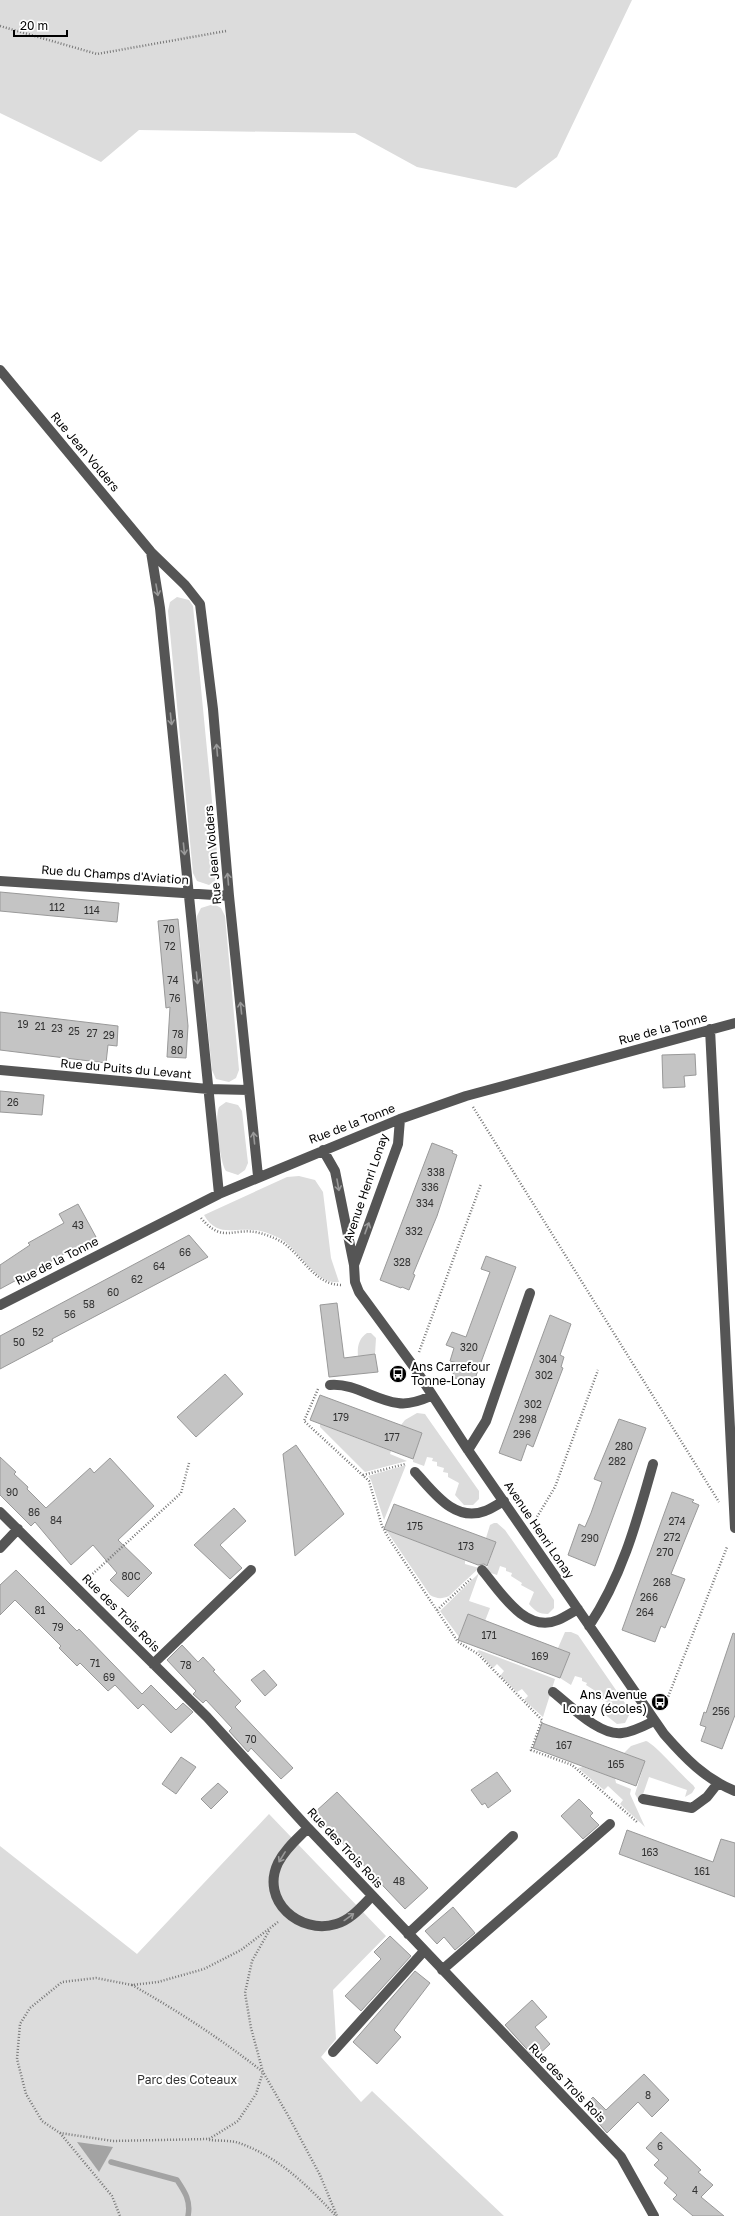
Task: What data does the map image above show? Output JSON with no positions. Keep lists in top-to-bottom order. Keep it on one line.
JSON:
{"streets":{"street":["Rue Jean Volders","Rue du Champs d'Aviation","Rue de la Tonne","Rue du Puits du Levant","Avenue Henri Lonay","Rue des Trois Rois"]},"crossings":[["Rue Jean Volders","Rue du Champs d'Aviation"],["Rue Jean Volders","Rue de la Tonne"],["Rue Jean Volders","Rue du Puits du Levant"],["Rue de la Tonne","Avenue Henri Lonay"]],"parks":["Parc des Coteaux"],"places":{"bus stop":["Ans Carrefour Tonne-Lonay","Ans Avenue Lonay (écoles)"]},"house_numbers":["112","114","70","72","74","76","19","21","23","25","27","78","29","80","26","338","336","334","43","332","66","328","64","62","60","58","56","52","50","320","304","302","302","179","298","296","177","280","282","90","86","84","274","175","272","290","173","270","80C","268","266","81","264","79","171","169","71","78","69","256","70","167","165","163","161","48","8","6","4"],"scale_bar":"20 m"}
